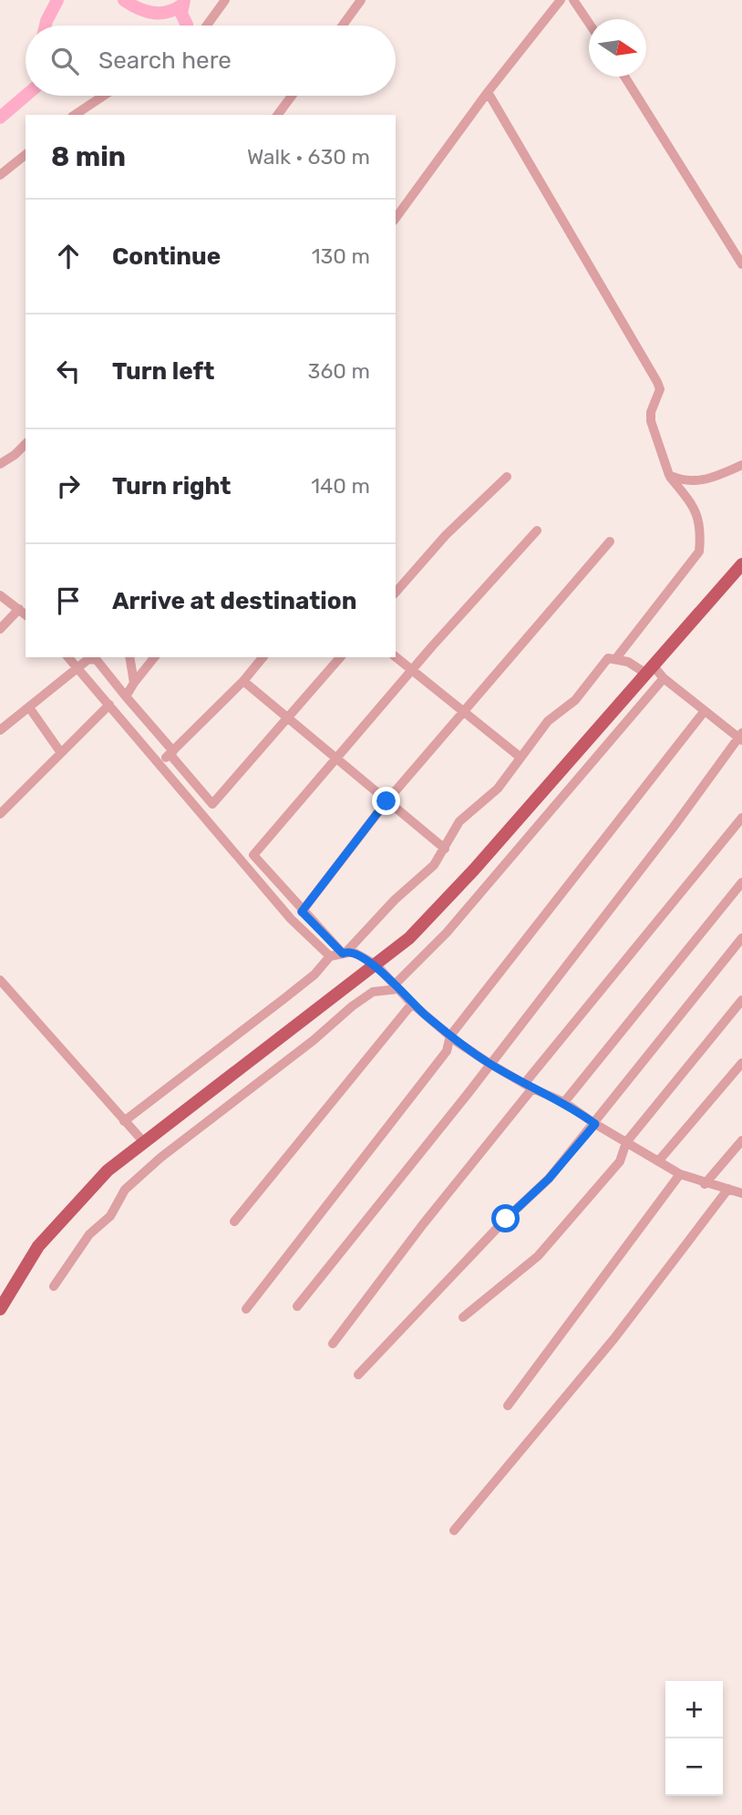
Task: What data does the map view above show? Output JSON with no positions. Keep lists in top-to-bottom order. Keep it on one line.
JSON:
{"north":"right","page":{"search":"Search here","heading":["8 min","Walk · 630 m"],"list":[["Continue","130 m"],["Turn left","360 m"],["Turn right","140 m"],"Arrive at destination"],"map_buttons":["+","−"]}}
